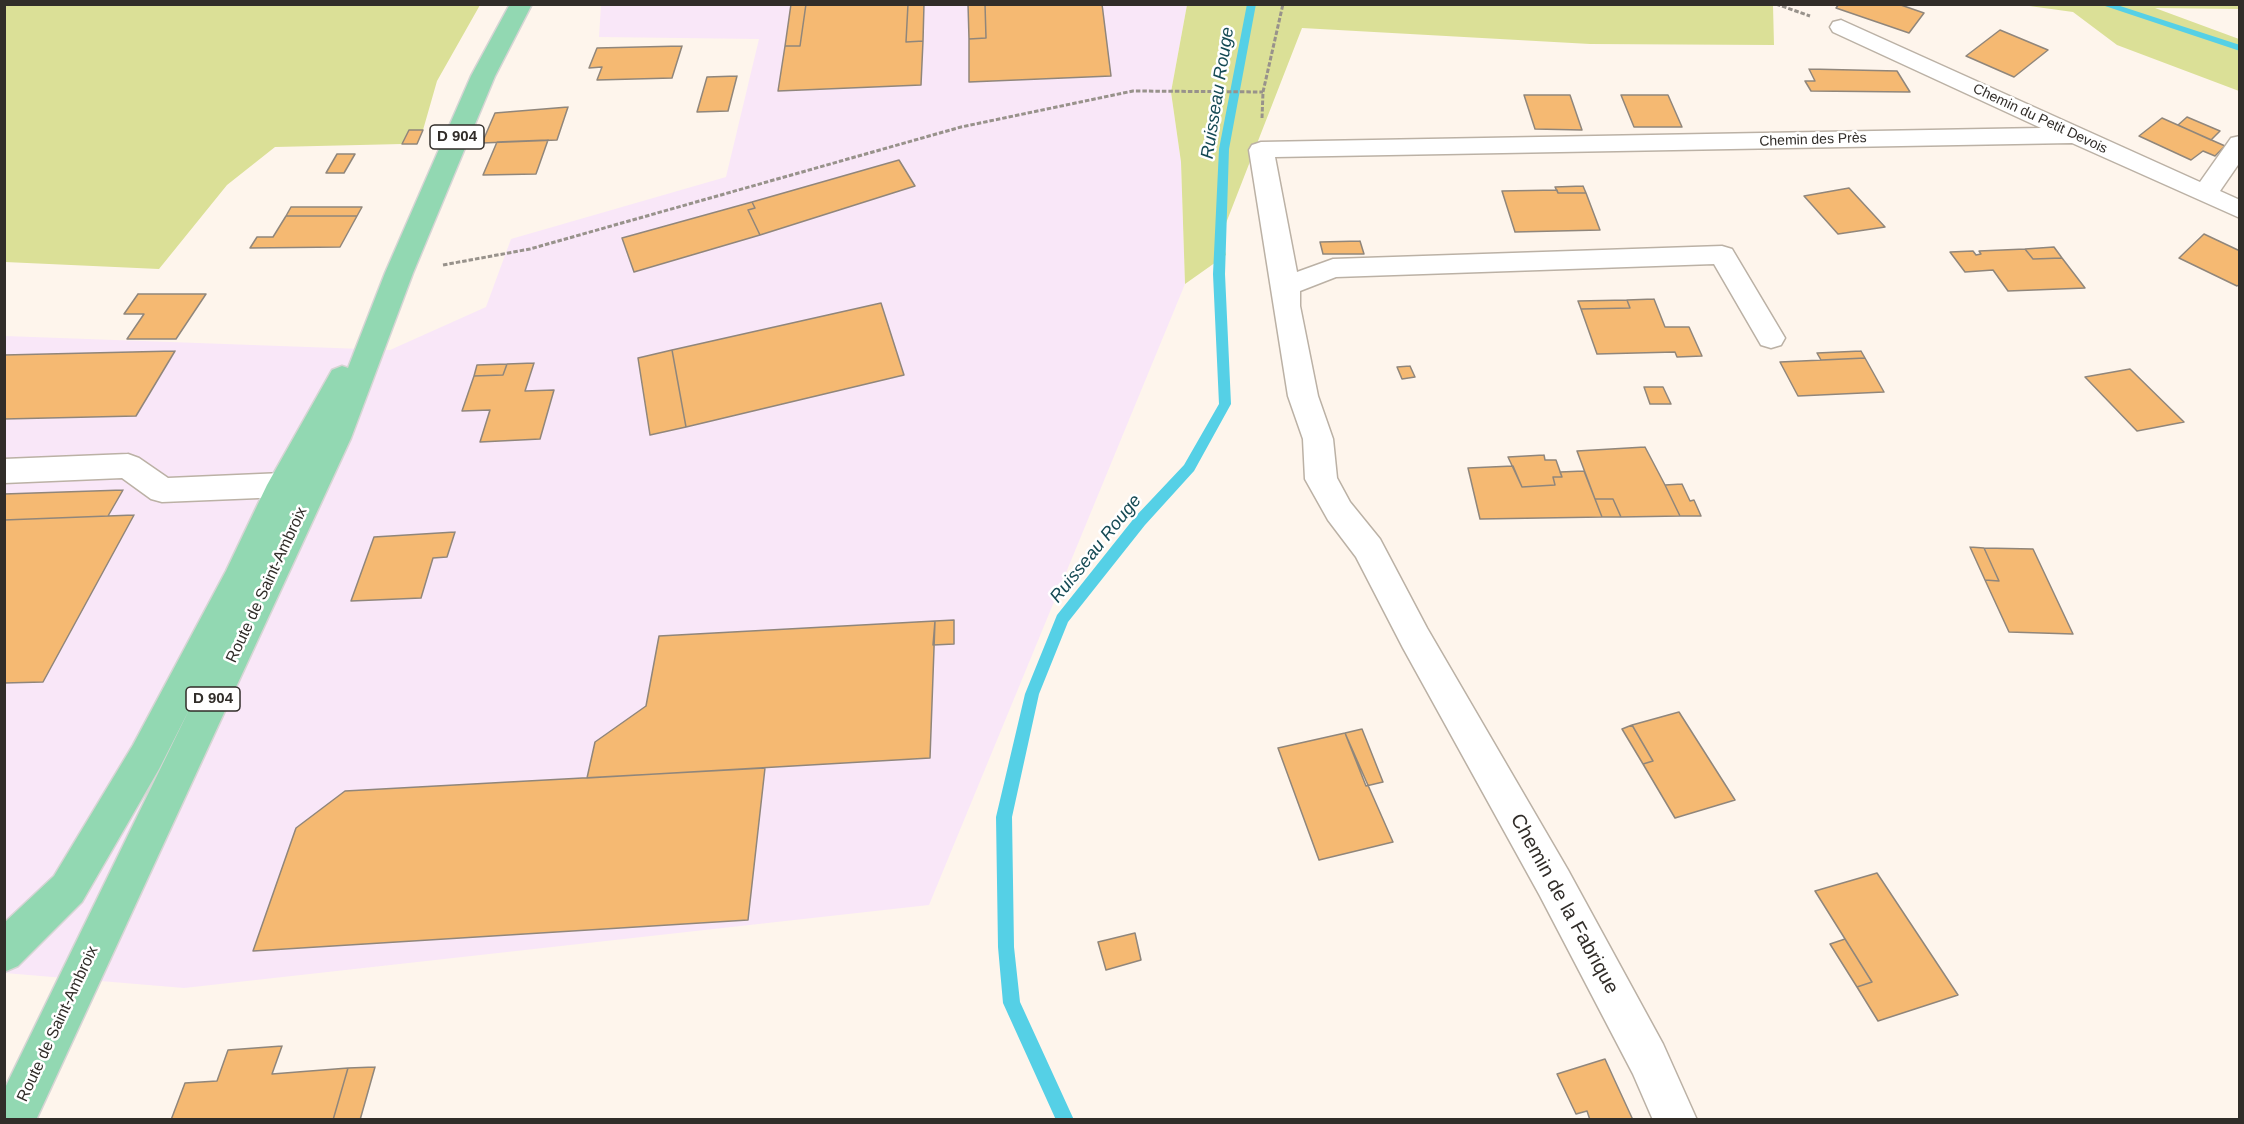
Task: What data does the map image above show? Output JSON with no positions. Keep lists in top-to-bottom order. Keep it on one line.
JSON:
{"streets":{"main road":["D 904","Route de Saint-Ambroix"],"street":["Chemin du Petit Devois","Chemin des Près","Chemin de la Fabrique"]},"crossings":[["Chemin du Petit Devois","Chemin des Près"],["Chemin des Près","Chemin de la Fabrique"]],"water":["Ruisseau Rouge"]}
